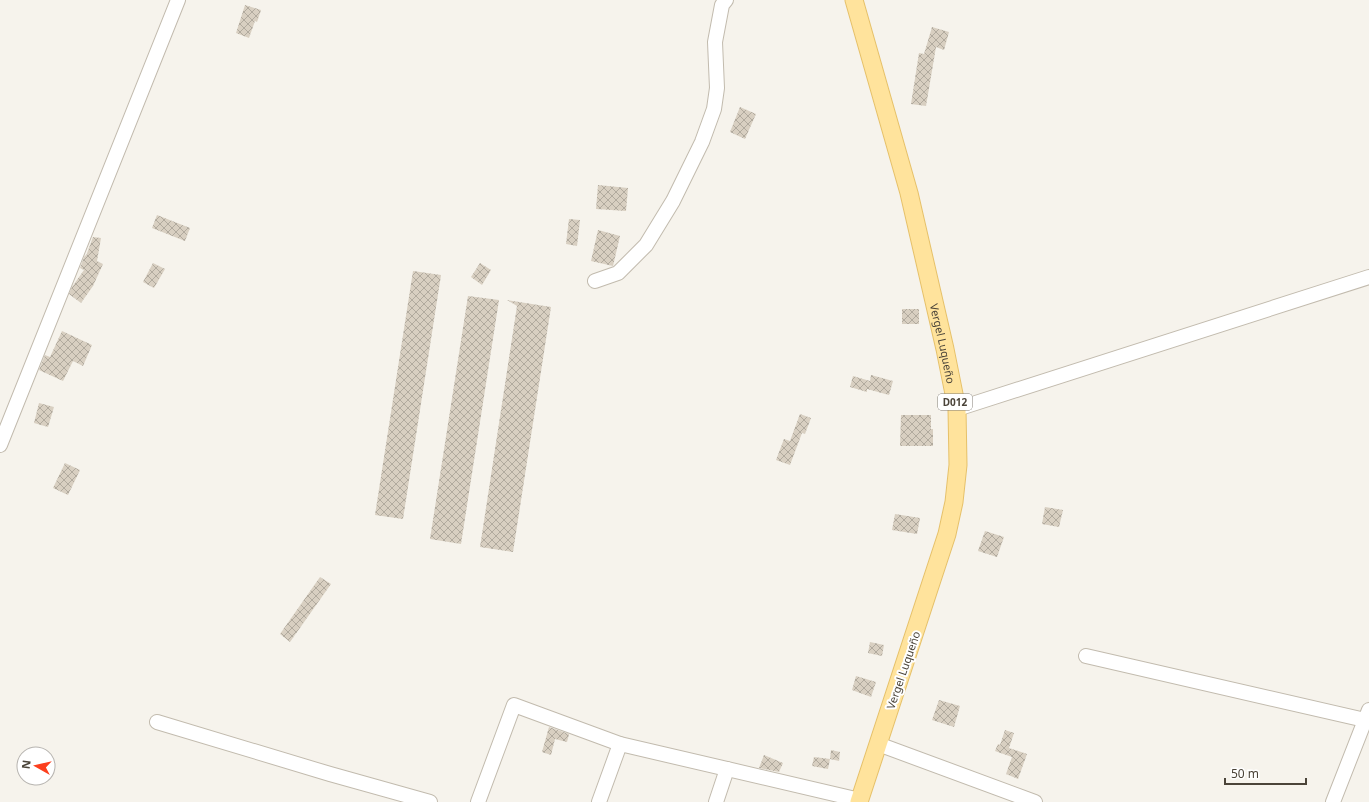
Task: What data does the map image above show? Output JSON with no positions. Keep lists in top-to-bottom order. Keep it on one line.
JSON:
{"streets":{"main road":["Vergel Luqueño","D012"]},"scale_bar":"50 m","north":"left"}
